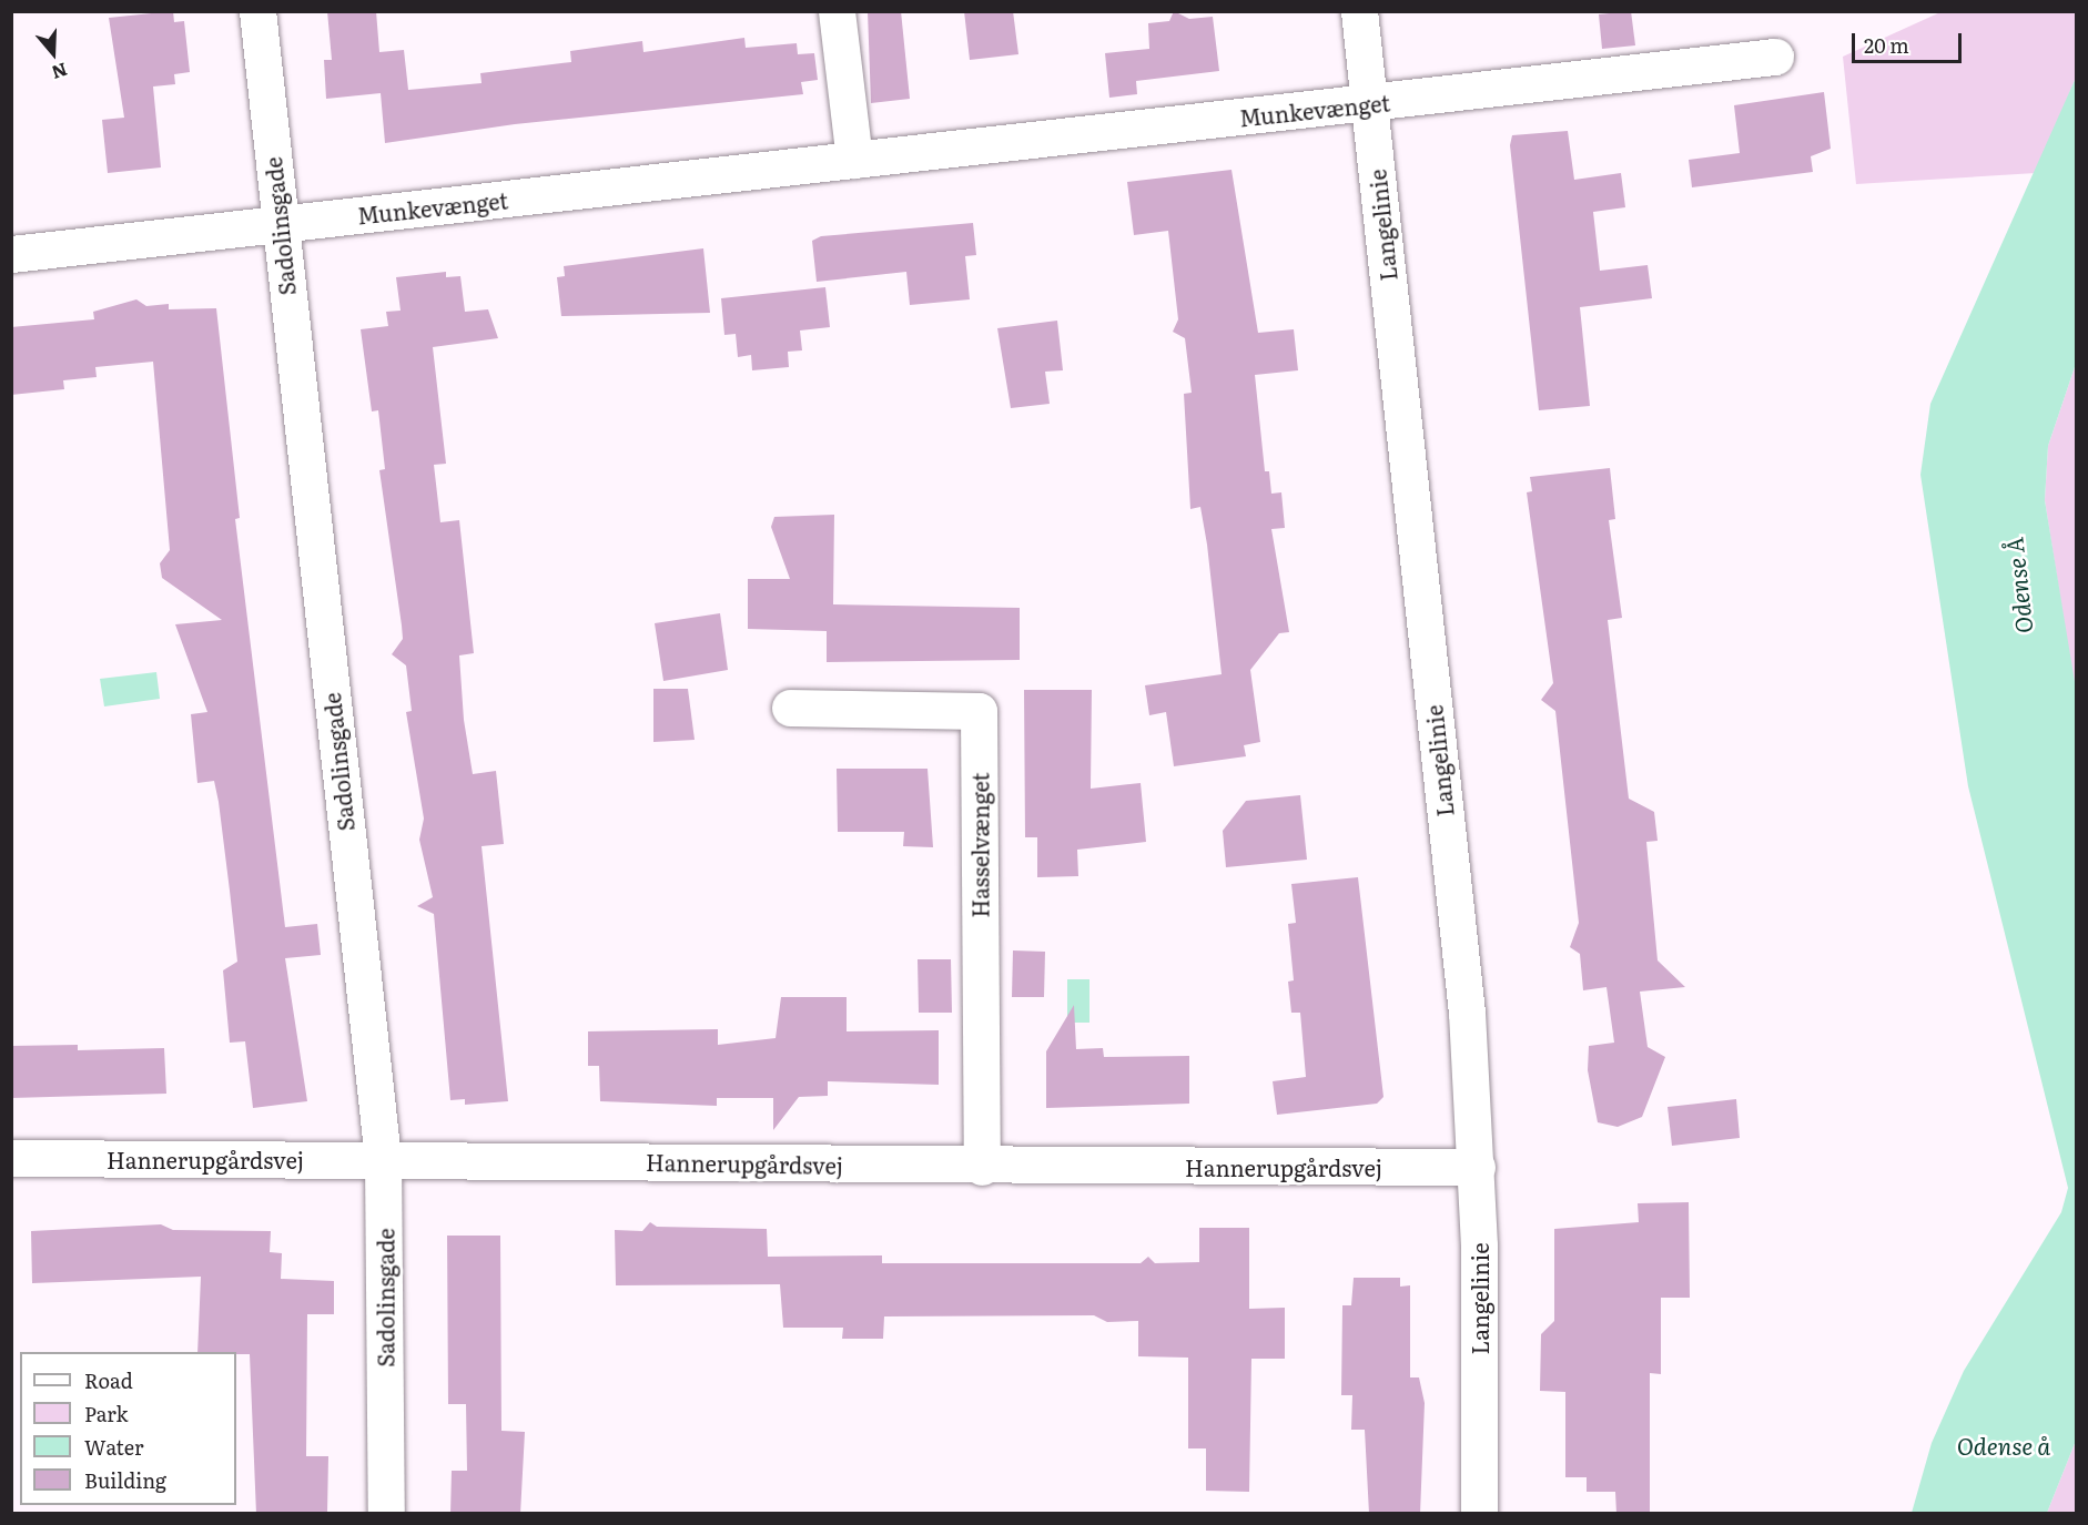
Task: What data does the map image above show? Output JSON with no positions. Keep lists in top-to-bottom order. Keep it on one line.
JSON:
{"streets":{"street":["Munkevænget","Langelinie","Sadolinsgade","Hasselvænget","Hannerupgårdsvej"]},"crossings":[["Munkevænget","Langelinie"],["Munkevænget","Sadolinsgade"],["Langelinie","Hannerupgårdsvej"],["Sadolinsgade","Hannerupgårdsvej"],["Hasselvænget","Hannerupgårdsvej"]],"water":["Odense Å","Odense å"],"legend":["Road","Park","Water","Building"],"scale_bar":"20 m","north":"bottom"}
